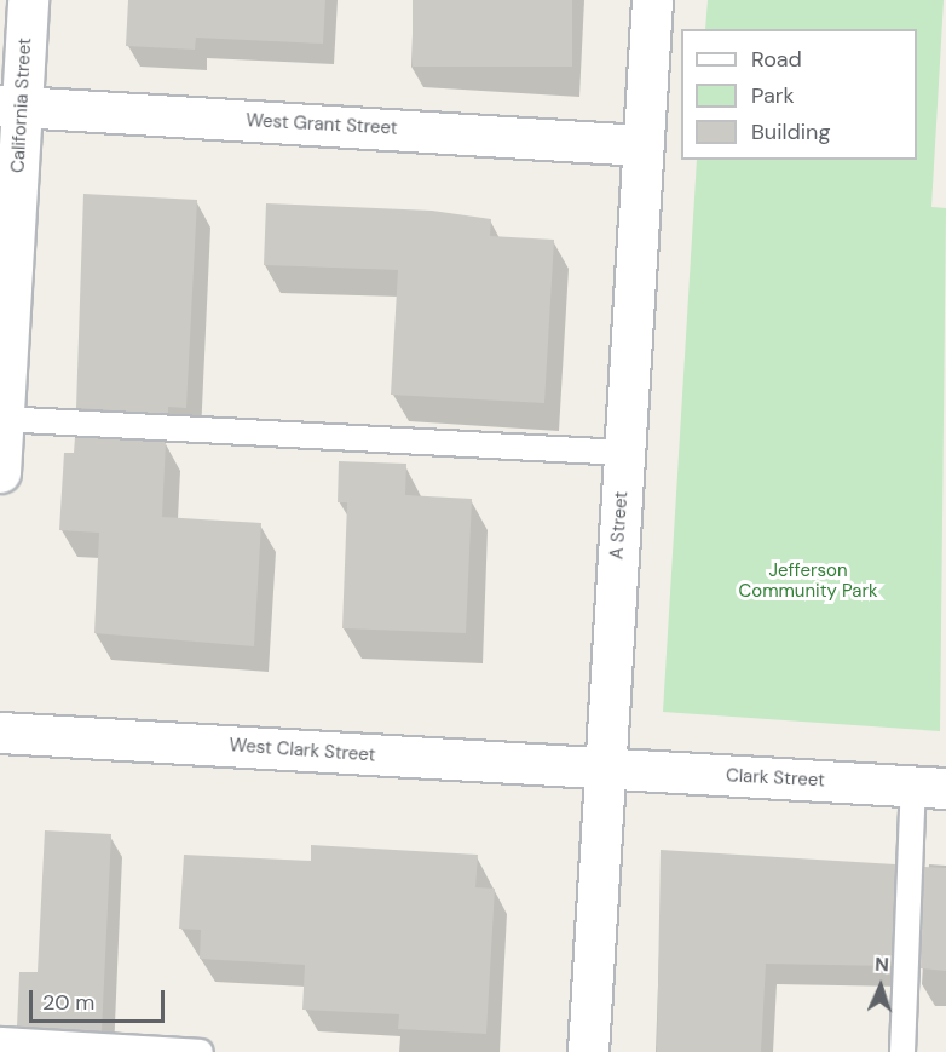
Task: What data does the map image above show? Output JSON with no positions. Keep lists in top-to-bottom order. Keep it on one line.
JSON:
{"streets":{"street":["California Street","West Grant Street","A Street","West Clark Street","Clark Street"]},"crossings":[["California Street","West Grant Street"],["West Grant Street","A Street"],["A Street","West Clark Street"],["A Street","Clark Street"],["West Clark Street","Clark Street"]],"parks":["Jefferson Community Park"],"legend":["Road","Park","Building"],"scale_bar":"20 m","north":"top"}
